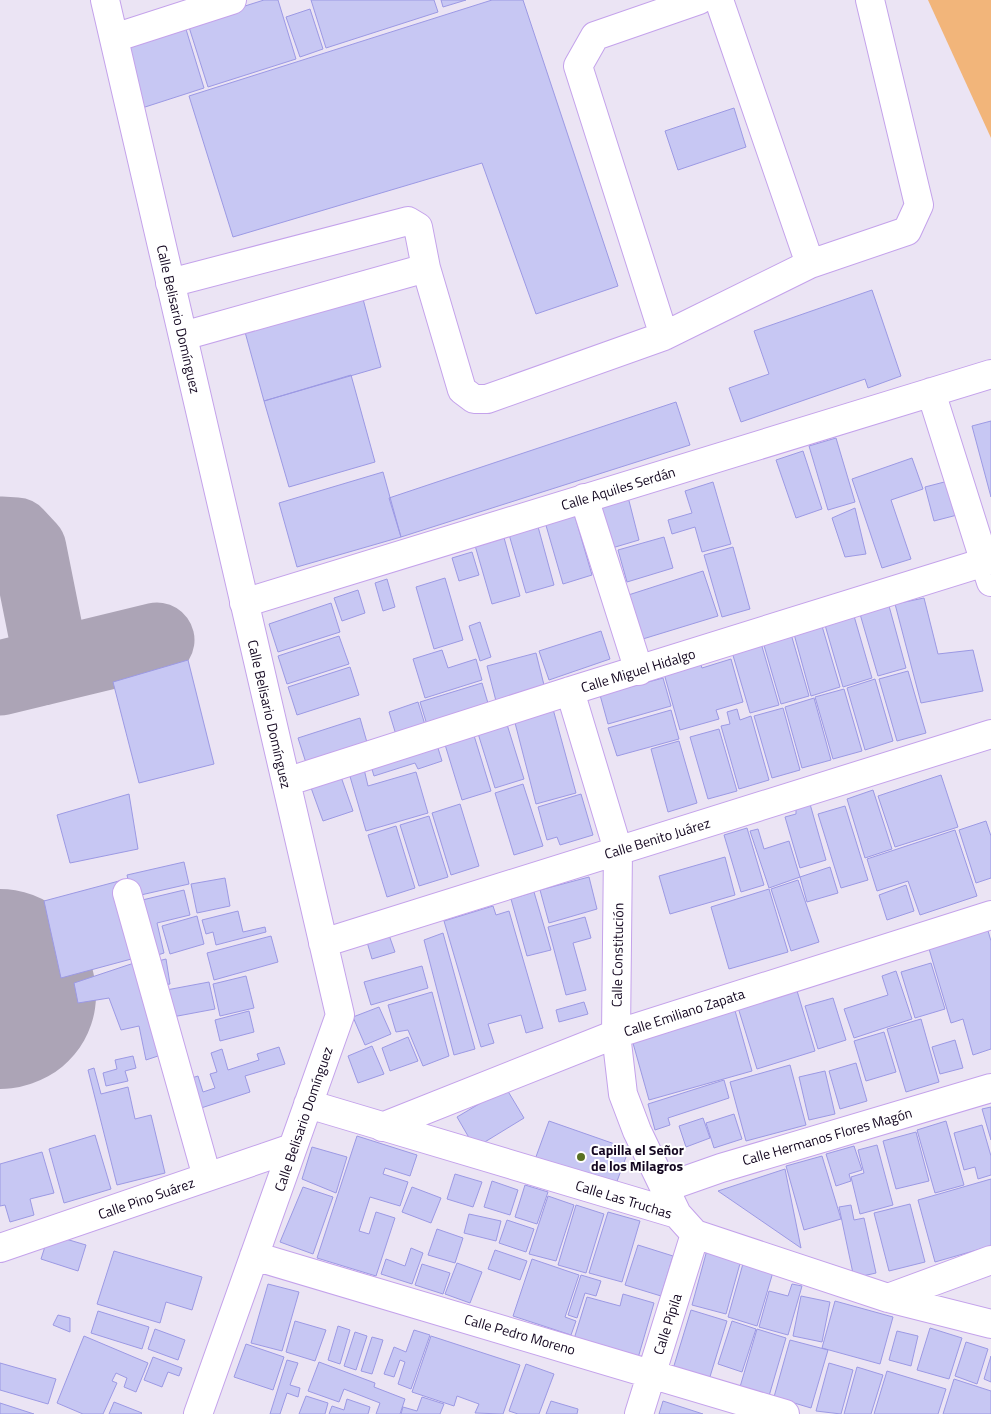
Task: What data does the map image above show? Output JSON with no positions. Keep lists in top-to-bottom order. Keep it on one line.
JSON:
{"streets":{"street":["Calle Belisario Domínguez","Calle Aquiles Serdán","Calle Miguel Hidalgo","Calle Benito Juárez","Calle Constitución","Calle Emiliano Zapata","Calle Hermanos Flores Magón","Calle Pino Suárez","Calle Las Truchas","Calle Pípila","Calle Pedro Moreno"]},"crossings":[["Calle Belisario Domínguez","Calle Aquiles Serdán"],["Calle Belisario Domínguez","Calle Miguel Hidalgo"],["Calle Belisario Domínguez","Calle Benito Juárez"],["Calle Belisario Domínguez","Calle Pino Suárez"],["Calle Belisario Domínguez","Calle Las Truchas"],["Calle Belisario Domínguez","Calle Pedro Moreno"],["Calle Miguel Hidalgo","Calle Constitución"],["Calle Benito Juárez","Calle Constitución"],["Calle Constitución","Calle Emiliano Zapata"],["Calle Constitución","Calle Hermanos Flores Magón"],["Calle Constitución","Calle Las Truchas"],["Calle Emiliano Zapata","Calle Las Truchas"],["Calle Las Truchas","Calle Pípila"],["Calle Pípila","Calle Pedro Moreno"]],"places":["Capilla el Señor de los Milagros"]}
